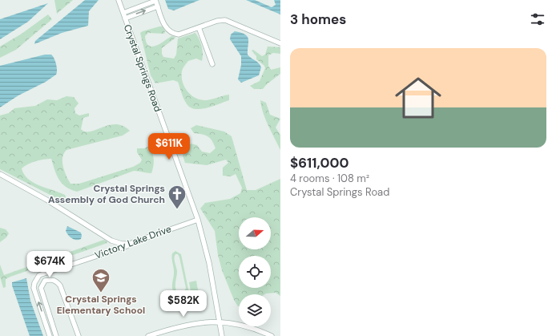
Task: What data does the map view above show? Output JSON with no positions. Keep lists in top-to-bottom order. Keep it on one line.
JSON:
{"streets":{"street":["Crystal Springs Road","Victory Lake Drive"]},"crossings":[["Crystal Springs Road","Victory Lake Drive"]],"places":{"church":["Crystal Springs Assembly of God Church"],"school or university":["Crystal Springs Elementary School"]},"north":"right","page":{"heading":"3 homes","list":[{"name":"$611,000","note":"4 rooms · 108 m² · Crystal Springs Road"}],"price":["$611K","$674K","$582K"]}}
